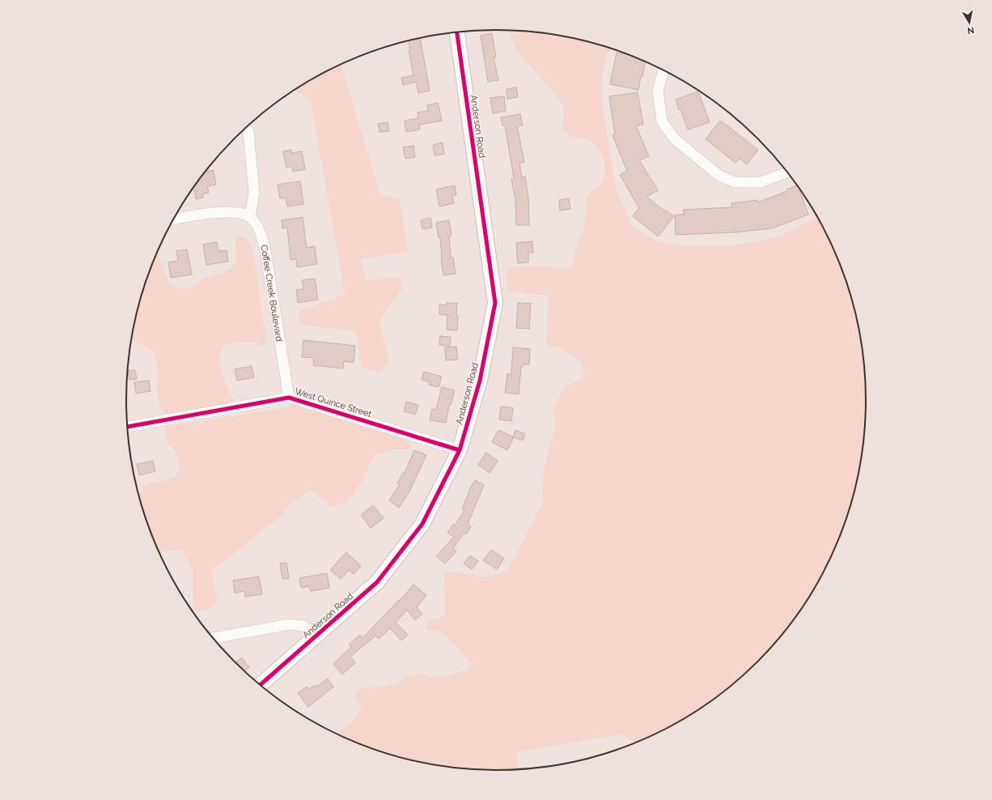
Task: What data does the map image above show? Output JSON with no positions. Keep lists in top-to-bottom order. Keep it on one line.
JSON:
{"streets":{"street":["Anderson Road","Coffee Creek Boulevard","West Quince Street"]},"crossings":[["Anderson Road","West Quince Street"],["Coffee Creek Boulevard","West Quince Street"]],"north":"bottom"}
